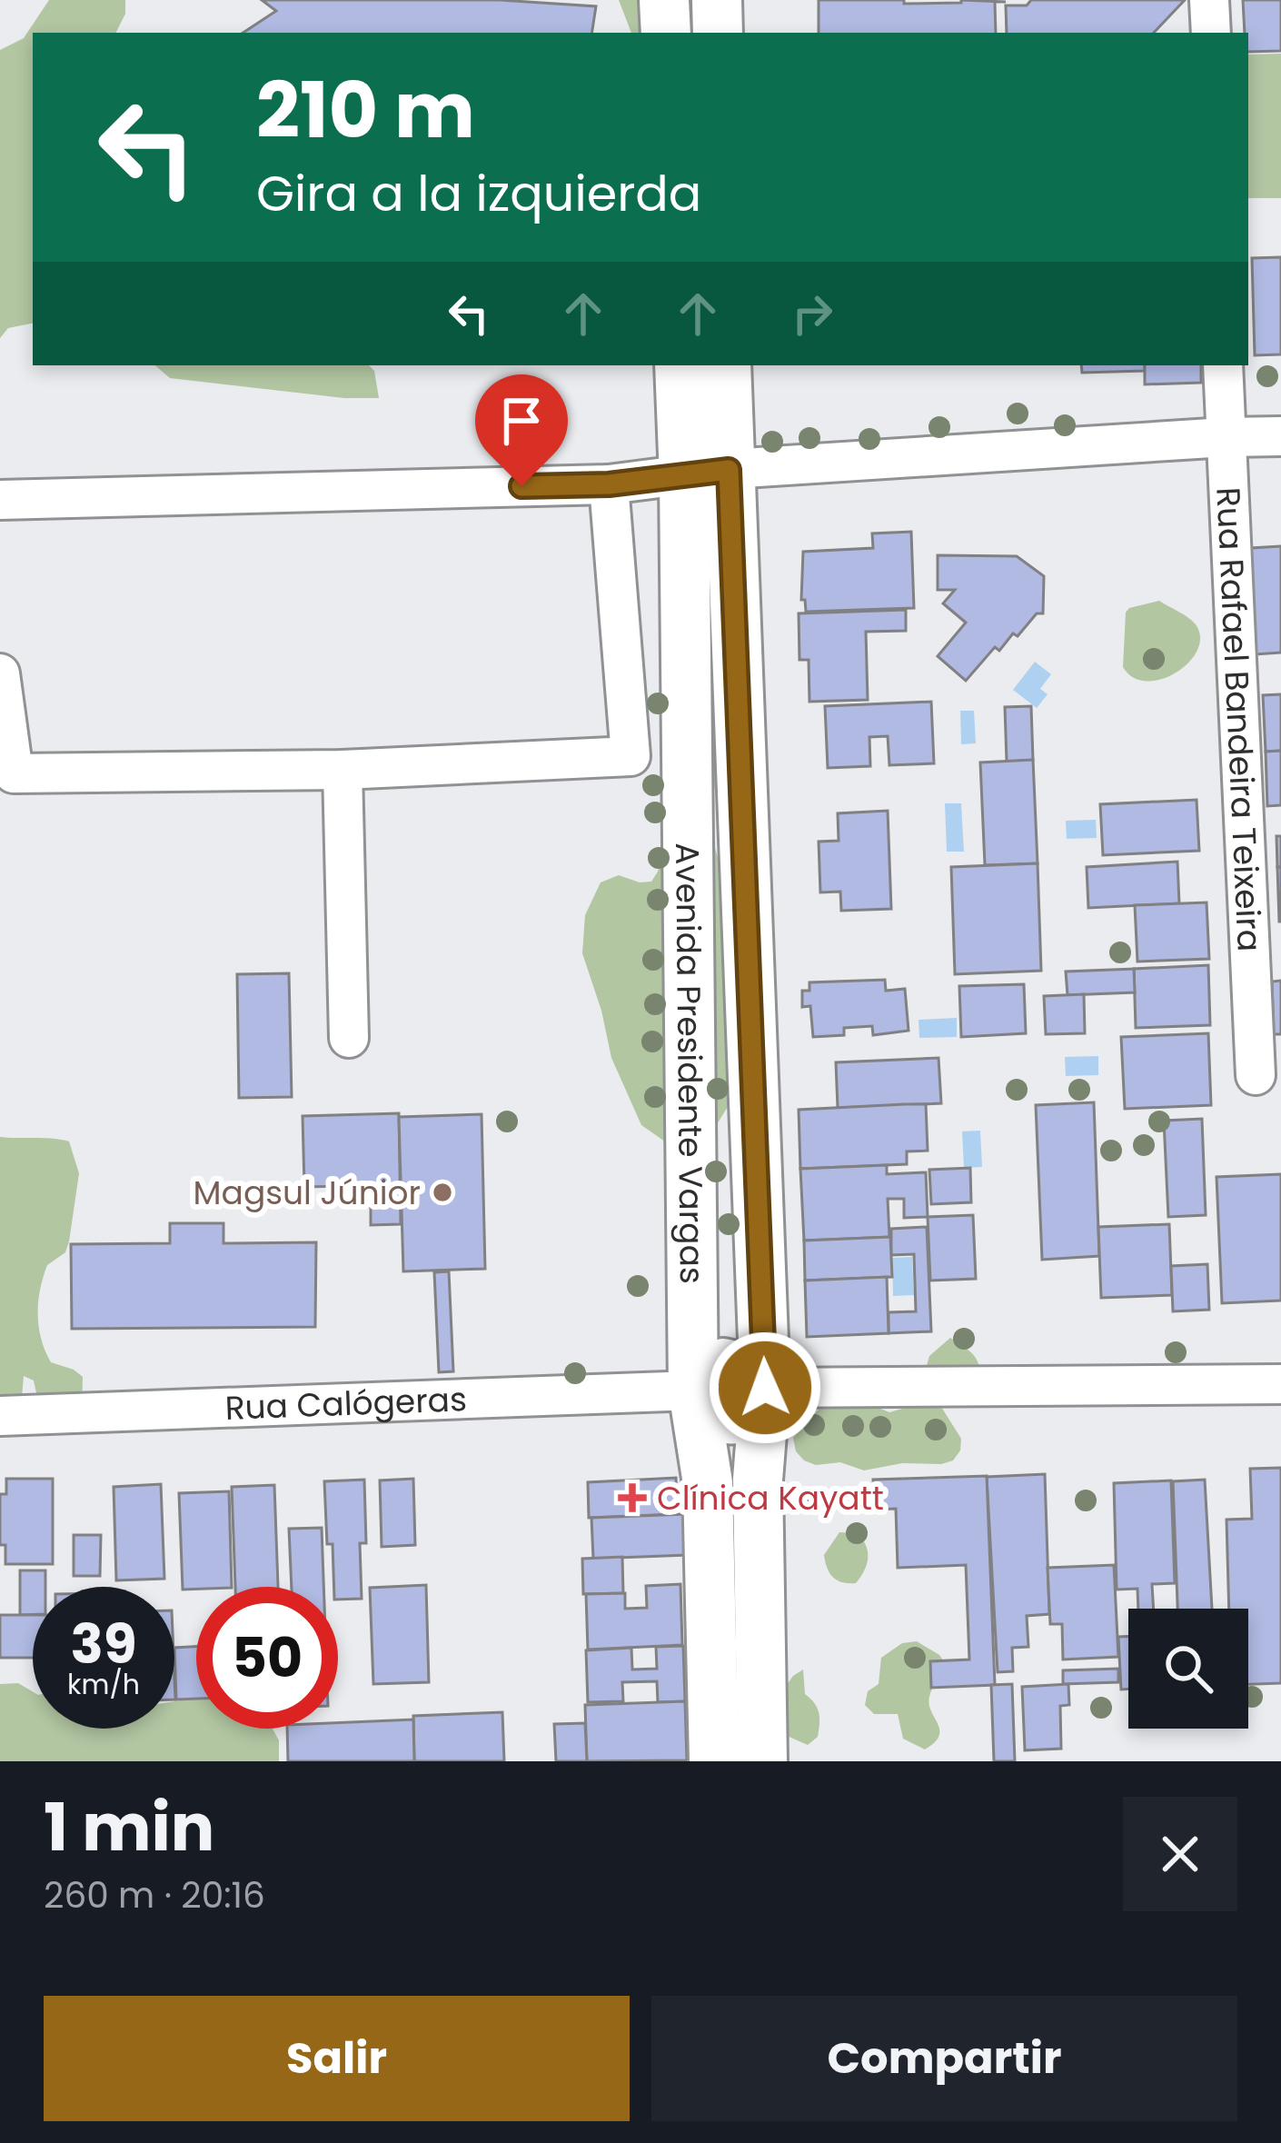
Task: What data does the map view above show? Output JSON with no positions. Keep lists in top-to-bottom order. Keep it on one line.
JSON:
{"streets":{"main road":["Avenida Presidente Vargas"],"street":["Rua Rafael Bandeira Teixeira","Rua Calógeras"]},"crossings":[["Avenida Presidente Vargas","Rua Calógeras"]],"places":{"other":["Magsul Júnior"],"health":["Clínica Kayatt"]},"page":{"turn":["210 m","Gira a la izquierda"],"speed":"39 km/h","limit":"50","heading":["1 min","260 m · 20:16"],"buttons":["Salir","Compartir"]}}
